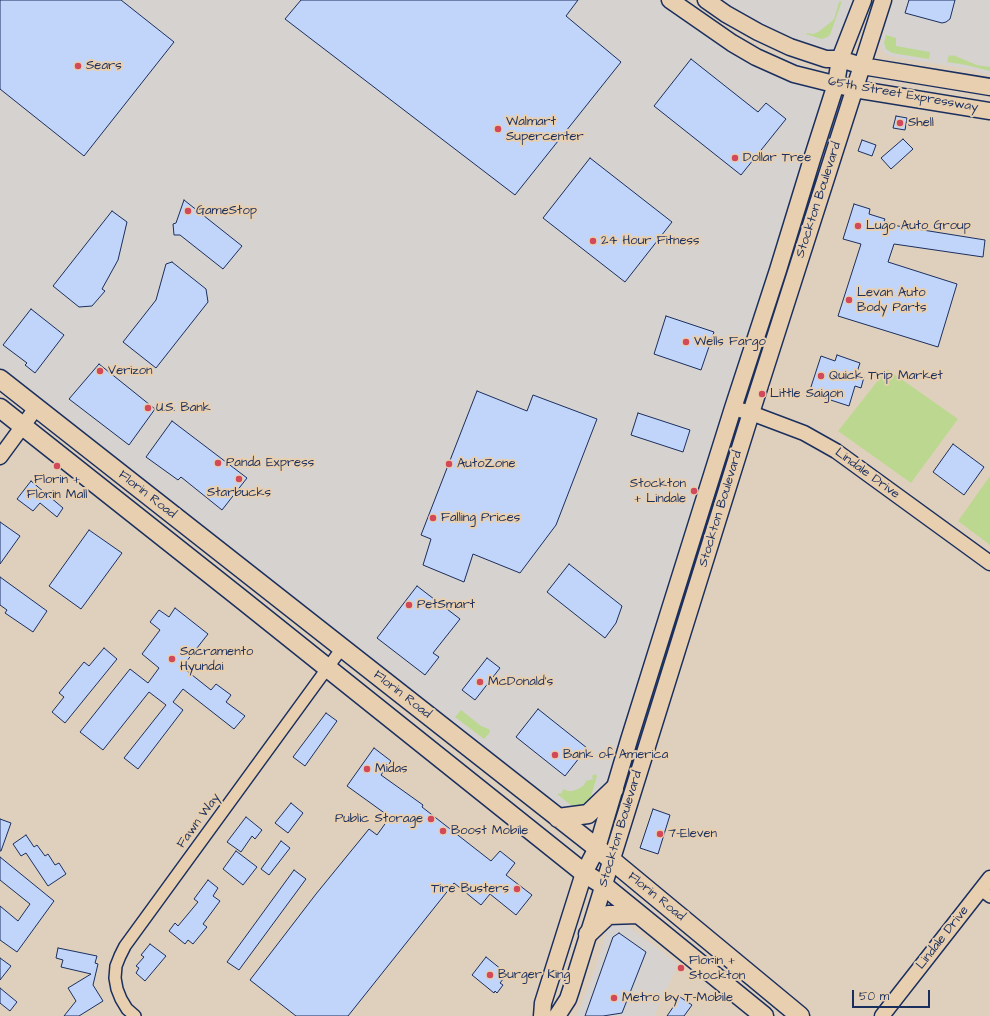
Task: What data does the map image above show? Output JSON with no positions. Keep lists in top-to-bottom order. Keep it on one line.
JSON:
{"streets":{"main road":["65th Street Expressway","Stockton Boulevard","Florin Road"],"street":["Lindale Drive","Fawn Way"]},"crossings":[["65th Street Expressway","Stockton Boulevard"],["Stockton Boulevard","Lindale Drive"],["Stockton Boulevard","Florin Road"],["Florin Road","Fawn Way"]],"places":["Sears","Shell","Walmart Supercenter","Dollar Tree","GameStop","Lugo Auto Group","24 Hour Fitness","Levan Auto Body Parts","Wells Fargo","Verizon","Quick Trip Market","Little Saigon","U.S. Bank","Panda Express","AutoZone","Florin + Florin Mall","Starbucks","Stockton + Lindale","Falling Prices","PetSmart","Sacramento Hyundai","McDonald's","Bank of America","Midas","Public Storage","Boost Mobile","7-Eleven","Tire Busters","Florin + Stockton","Burger King","Metro by T-Mobile"],"scale_bar":"50 m"}
